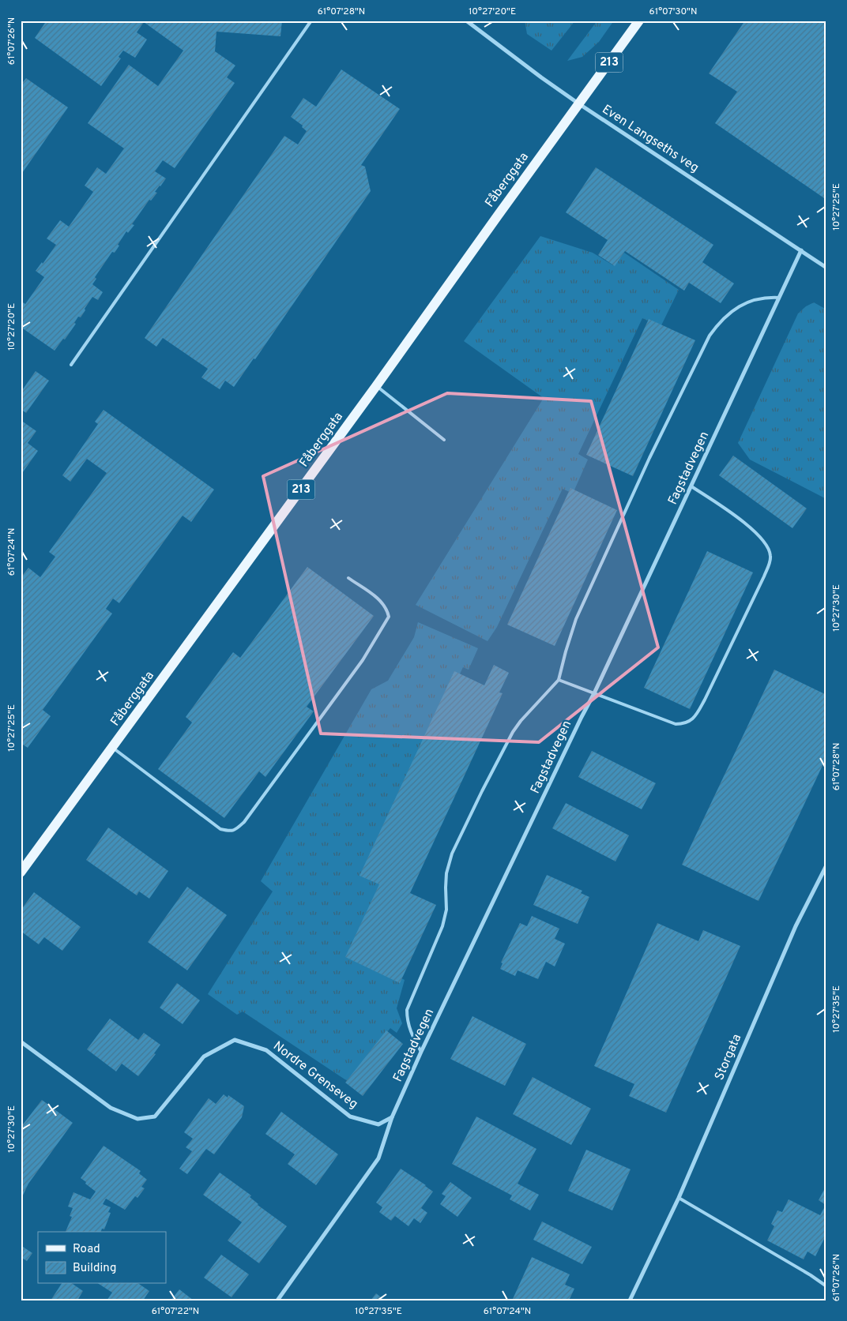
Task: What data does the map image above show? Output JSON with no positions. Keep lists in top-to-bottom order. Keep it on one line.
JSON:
{"streets":{"main road":["213","Fåberggata"],"street":["Even Langseths veg","Fagstadvegen","Storgata","Nordre Grenseveg"]},"crossings":[["Even Langseths veg","Fåberggata"],["Even Langseths veg","Fagstadvegen"],["Fagstadvegen","Nordre Grenseveg"]],"legend":["Road","Building"],"coordinates":["61°07'28\"N","10°27'20\"E","61°07'30\"N","61°07'26\"N","10°27'25\"E","61°07'24\"N","10°27'30\"E","10°27'35\"E","61°07'22\"N"]}
